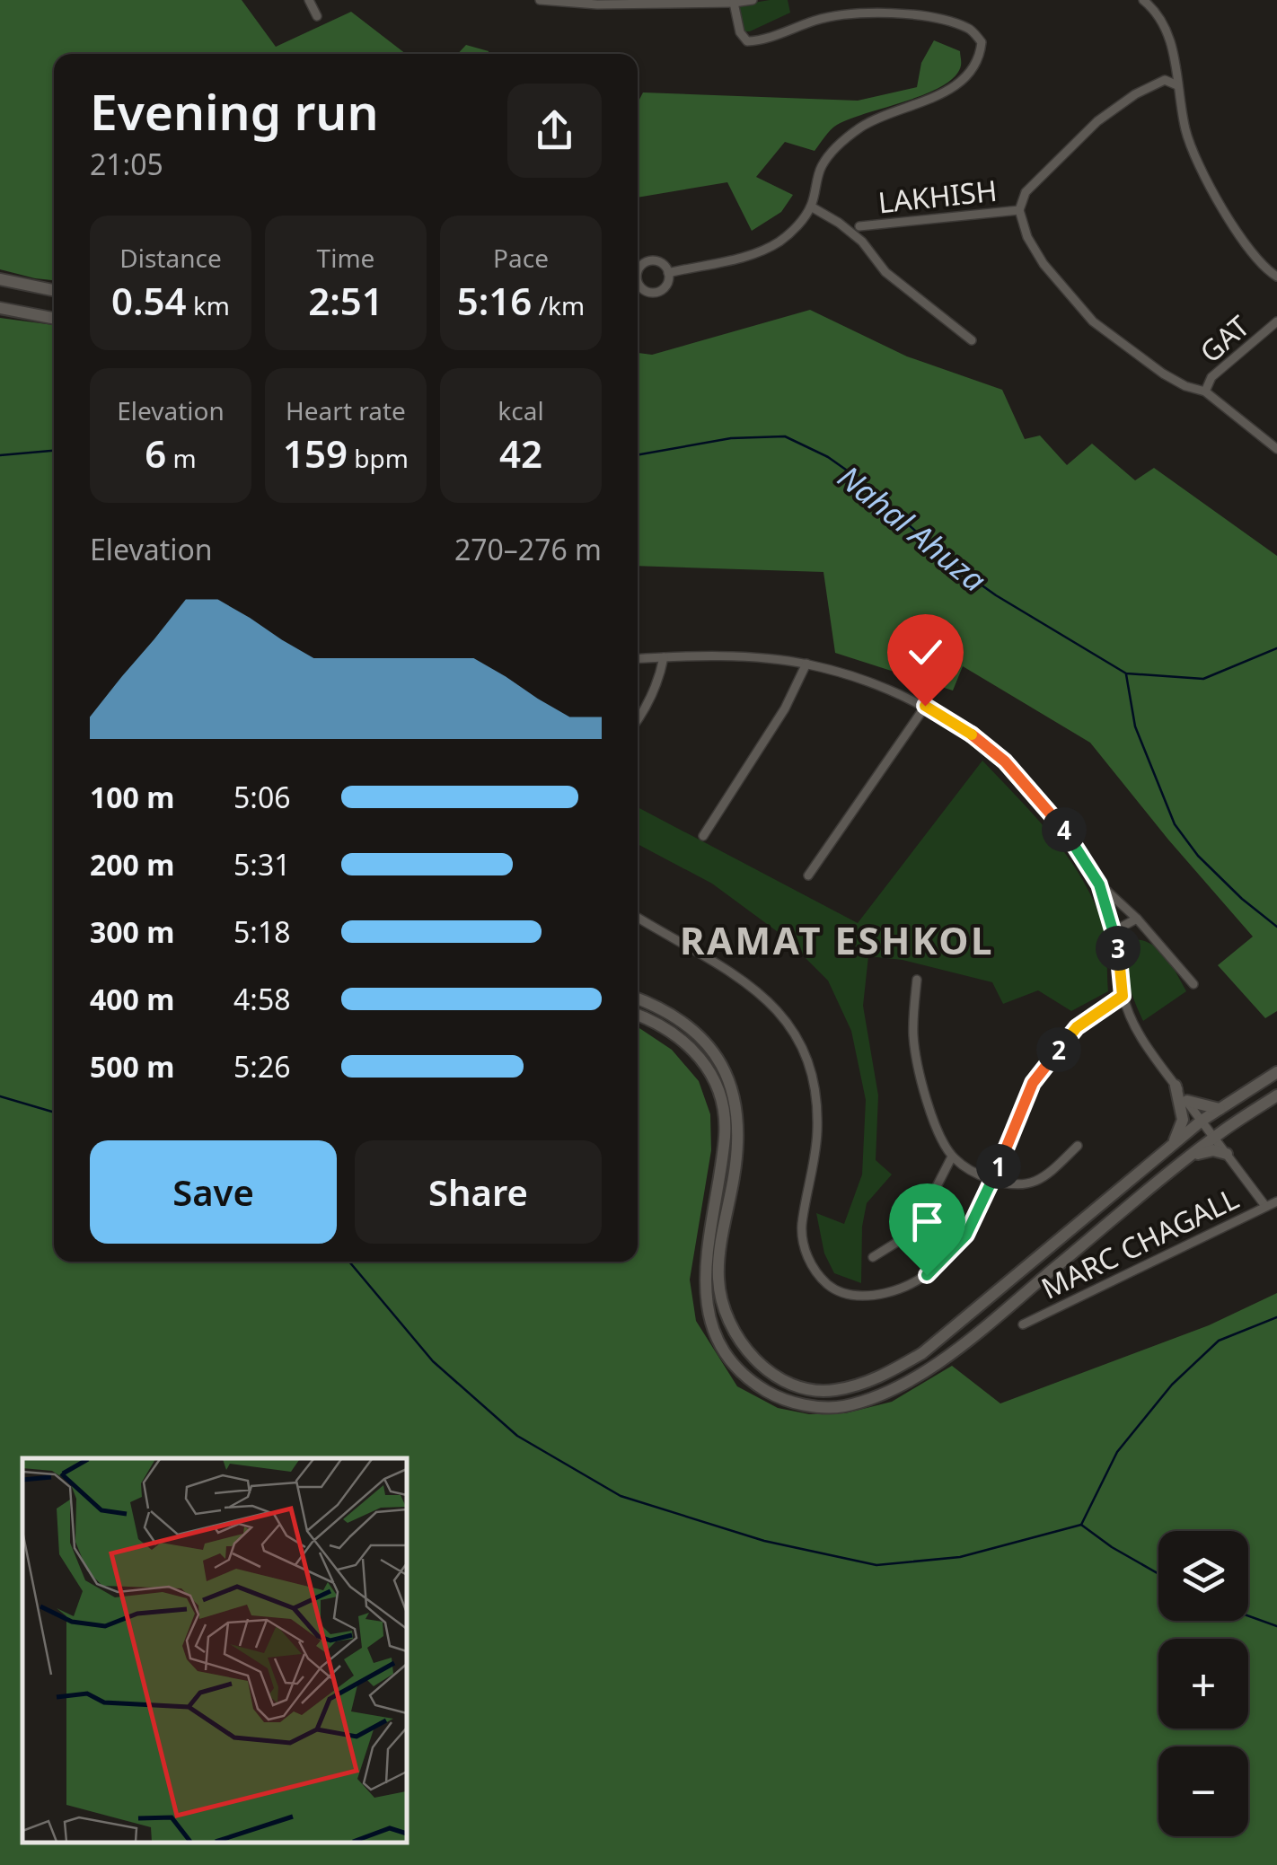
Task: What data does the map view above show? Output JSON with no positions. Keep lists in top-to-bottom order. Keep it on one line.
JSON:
{"streets":{"street":["LAKHISH","GAT","MARC CHAGALL"]},"districts":["RAMAT ESHKOL"],"water":["Nahal Ahuza"],"page":{"heading":["Evening run","21:05"],"stats":[["Distance","0.54 km"],["Time","2:51"],["Pace","5:16 /km"],["Elevation","6 m"],["Heart rate","159 bpm"],["kcal","42"]],"chart":["Elevation","270–276 m"],"list":[{"name":"100 m","note":"5:06"},{"name":"200 m","note":"5:31"},{"name":"300 m","note":"5:18"},{"name":"400 m","note":"4:58"},{"name":"500 m","note":"5:26"}],"pins":["4","3","2","1"],"buttons":["Save","Share"],"map_buttons":["+","−"]}}
